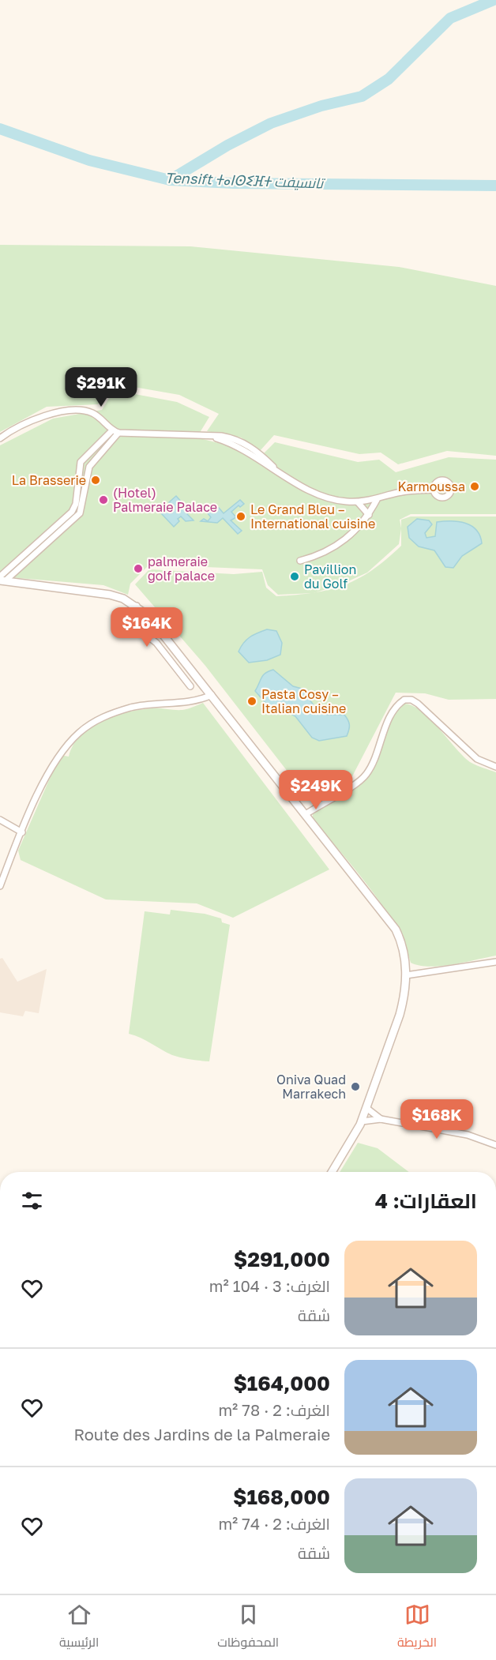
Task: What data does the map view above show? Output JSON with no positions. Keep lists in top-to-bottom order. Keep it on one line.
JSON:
{"water":["Tensift ⵜⴰⵏⵙⵉⴼⵜ تانسيفت"],"places":["La Brasserie","Karmoussa","(Hotel) Palmeraie Palace","Le Grand Bleu – International cuisine","palmeraie golf palace","Pavillion du Golf","Pasta Cosy – Italian cuisine","Oniva Quad Marrakech"],"page":{"price":["$291K","$164K","$249K","$168K"],"heading":"العقارات: 4","list":[{"name":"$291,000","note":"الغرف: 3 · 104 m² · شقة"},{"name":"$164,000","note":"الغرف: 2 · 78 m² · Route des Jardins de la Palmeraie"},{"name":"$168,000","note":"الغرف: 2 · 74 m² · شقة"}],"tabs":["الخريطة","المحفوظات","الرئيسية"]}}
